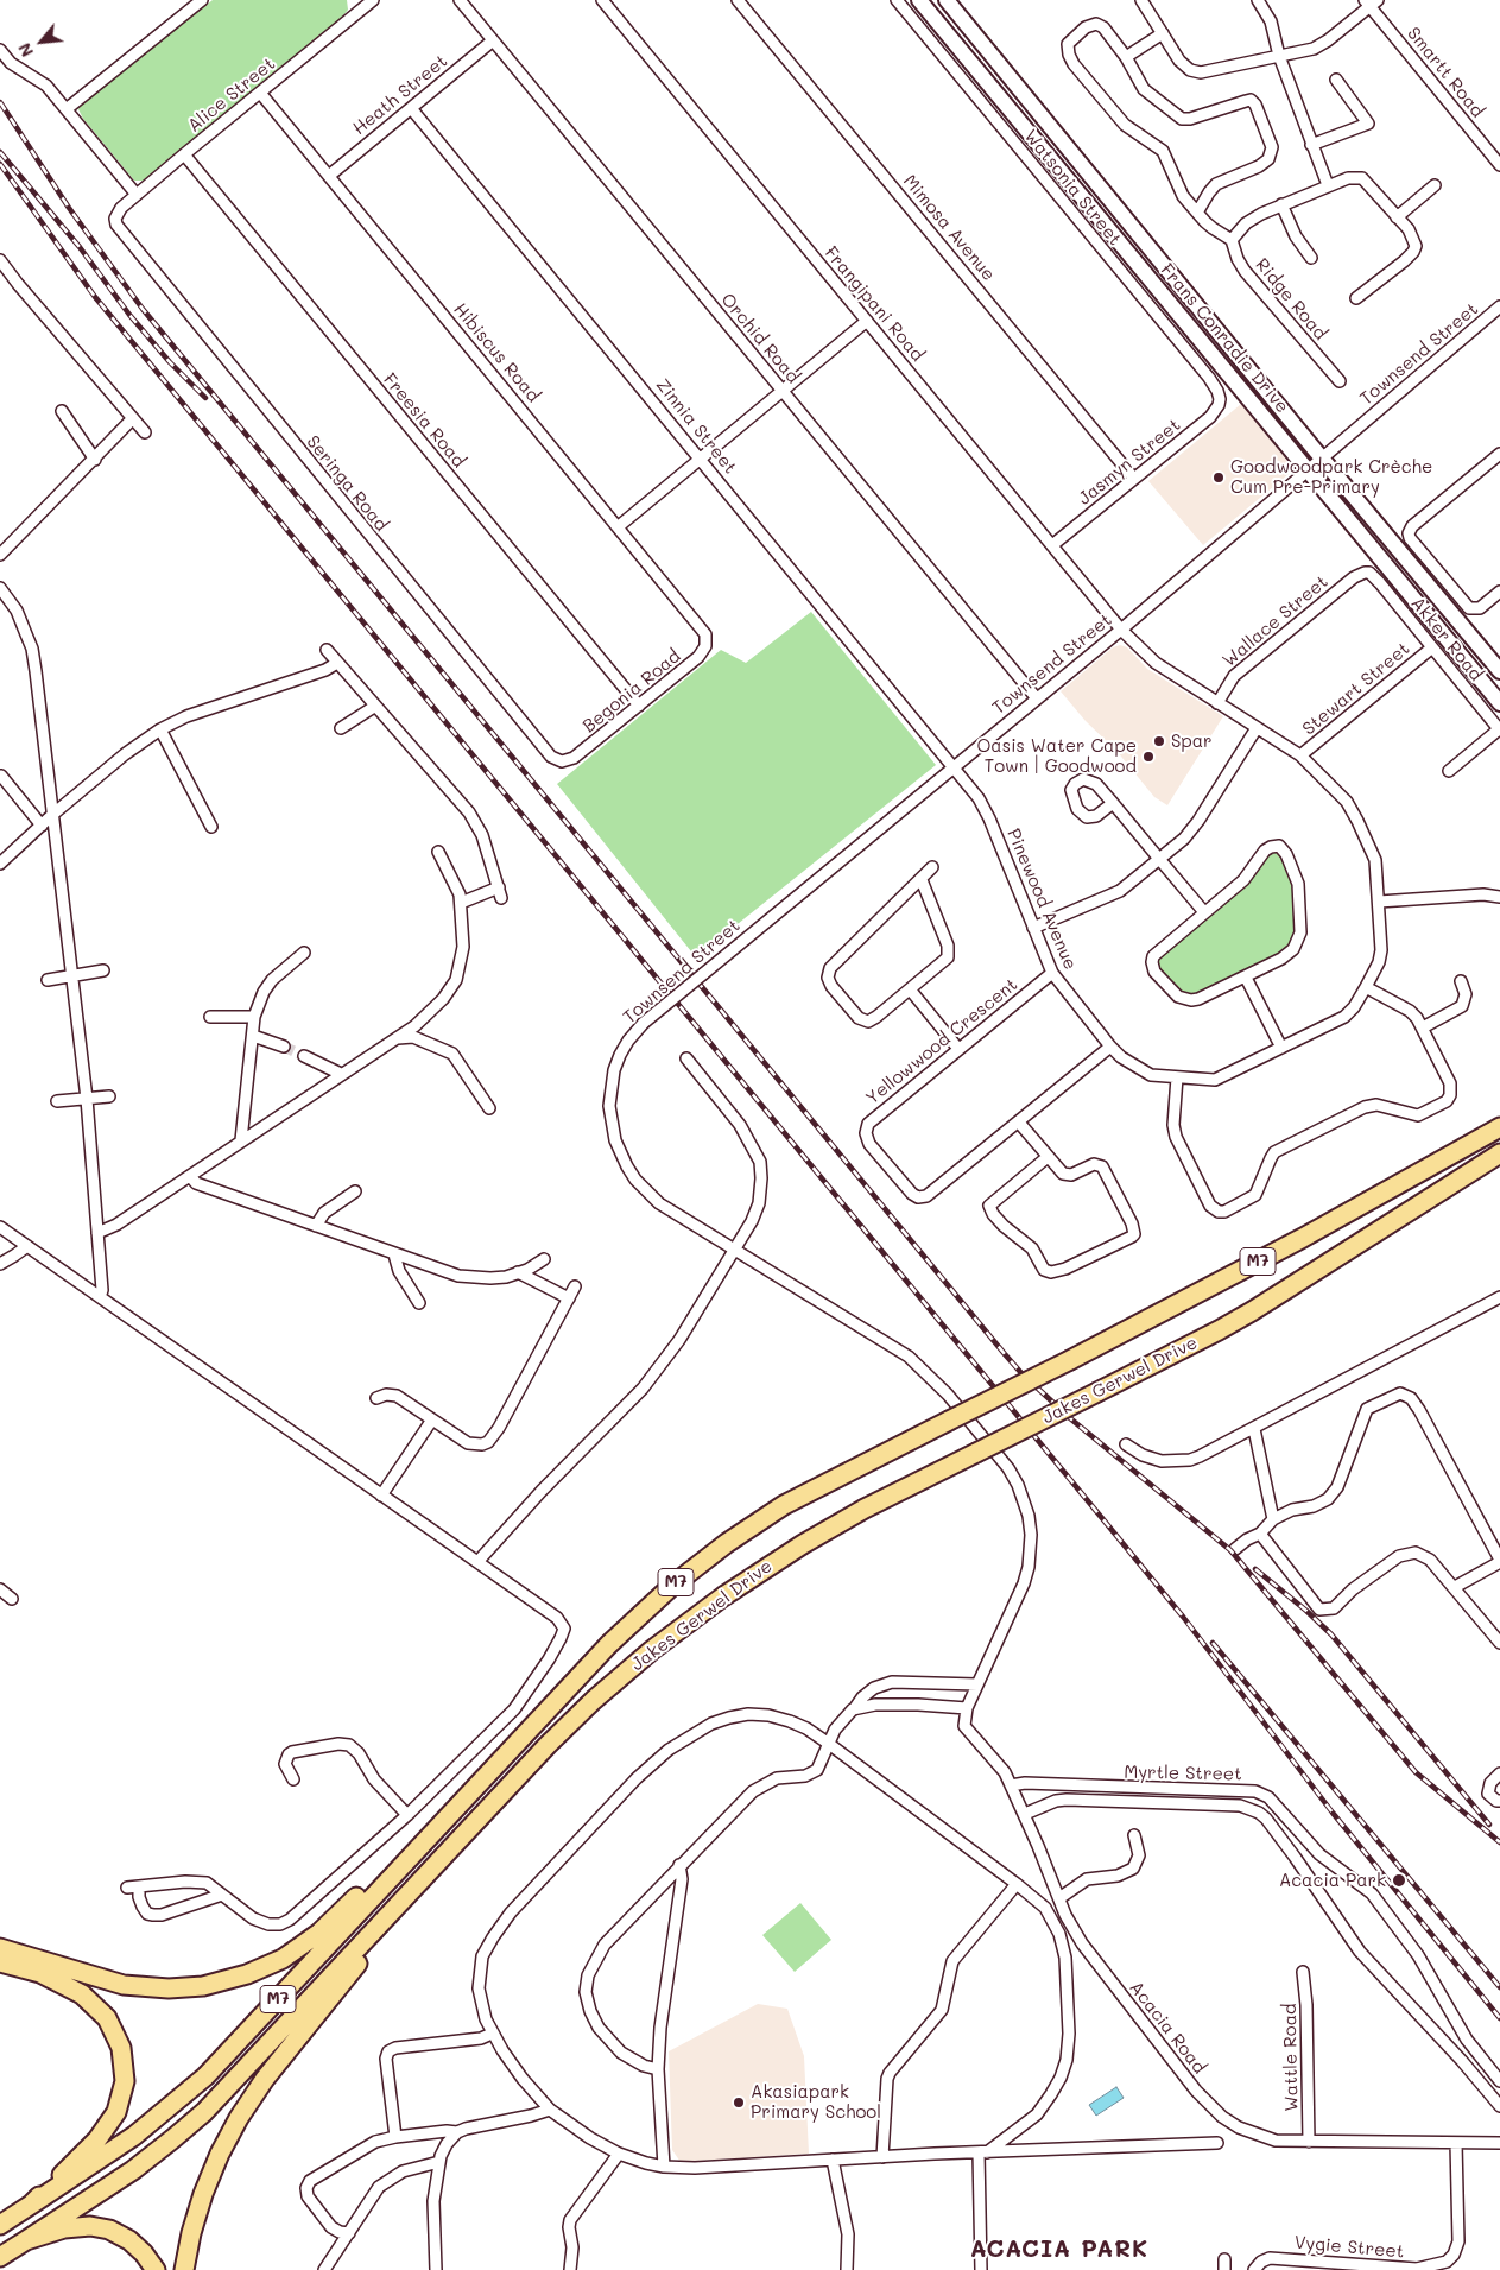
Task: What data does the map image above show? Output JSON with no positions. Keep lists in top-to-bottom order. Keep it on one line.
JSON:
{"streets":{"highway":["M7","Jakes Gerwel Drive"],"main road":["Frans Conradie Drive"],"street":["Smartt Road","Alice Street","Heath Street","Watsonia Street","Mimosa Avenue","Ridge Road","Frangipani Road","Orchid Road","Hibiscus Road","Townsend Street","Freesia Road","Zinnia Street","Jasmyn Street","Seringa Road","Wallace Street","Akker Road","Stewart Street","Begonia Road","Pinewood Avenue","Yellowwood Crescent","Myrtle Street","Acacia Road","Wattle Road","Vygie Street"]},"crossings":[["Alice Street","Hibiscus Road"],["Alice Street","Freesia Road"],["Alice Street","Seringa Road"],["Heath Street","Orchid Road"],["Heath Street","Hibiscus Road"],["Heath Street","Zinnia Street"],["Watsonia Street","Jasmyn Street"],["Mimosa Avenue","Jasmyn Street"],["Frangipani Road","Townsend Street"],["Frangipani Road","Jasmyn Street"],["Frangipani Road","Pinewood Avenue"],["Orchid Road","Townsend Street"],["Frans Conradie Drive","Townsend Street"],["Hibiscus Road","Begonia Road"],["Townsend Street","Zinnia Street"],["Townsend Street","Pinewood Avenue"],["Townsend Street","Acacia Road"],["Freesia Road","Begonia Road"],["Zinnia Street","Pinewood Avenue"],["Seringa Road","Begonia Road"],["Wallace Street","Akker Road"],["Wallace Street","Pinewood Avenue"],["Akker Road","Stewart Street"],["Stewart Street","Pinewood Avenue"],["Pinewood Avenue","Yellowwood Crescent"],["Myrtle Street","Acacia Road"],["Acacia Road","Wattle Road"]],"districts":["ACACIA PARK"],"places":["Goodwoodpark Crèche Cum Pre-Primary","Spar","Oasis Water Cape Town | Goodwood","Acacia Park","Akasiapark Primary School"],"north":"bottom left"}
